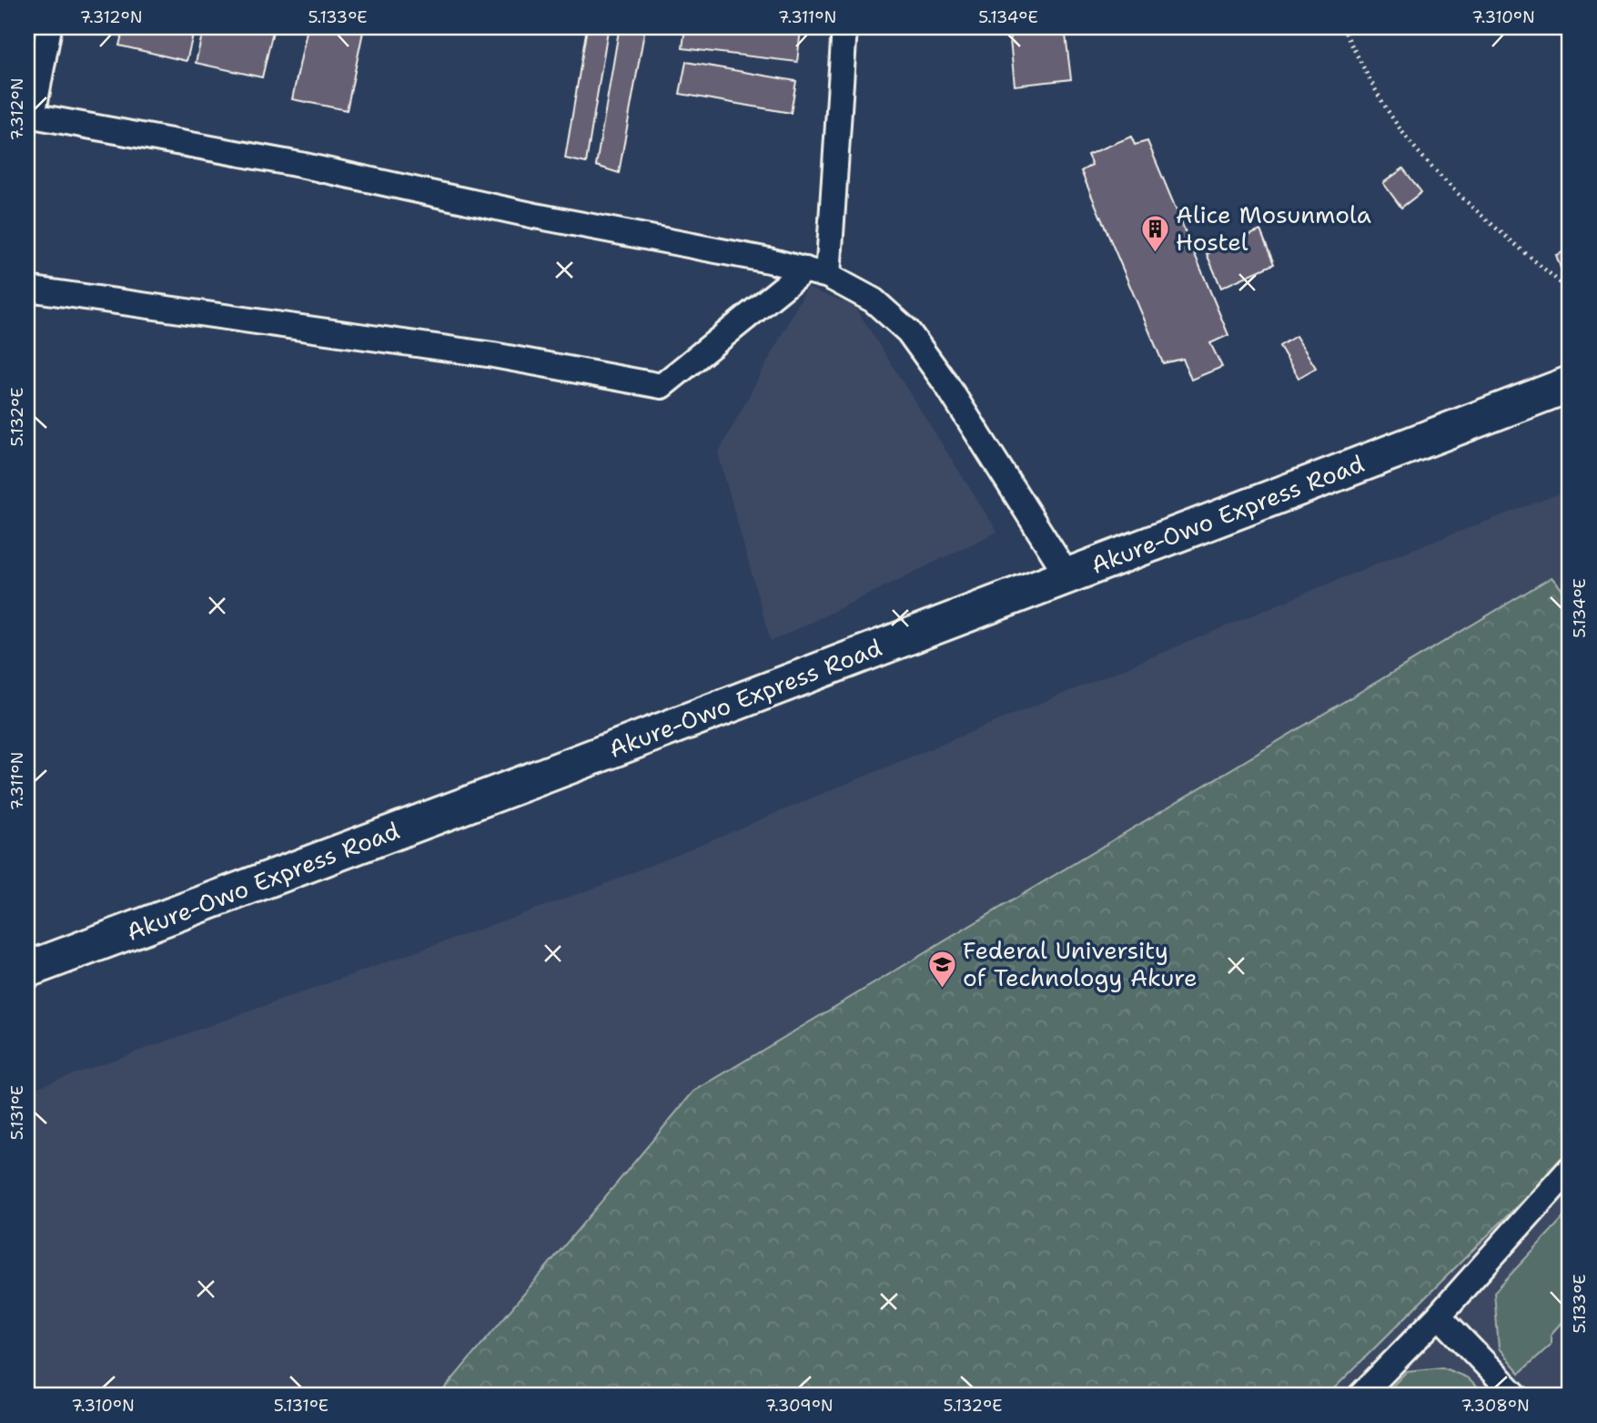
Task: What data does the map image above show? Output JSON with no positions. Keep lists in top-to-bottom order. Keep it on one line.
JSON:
{"streets":{"highway":["Akure-Owo Express Road"]},"places":{"building":["Alice Mosunmola Hostel"],"school or university":["Federal University of Technology Akure"]},"coordinates":["7.312°N","5.133°E","7.311°N","5.134°E","7.310°N","5.132°E","5.131°E","7.309°N","7.308°N"]}
